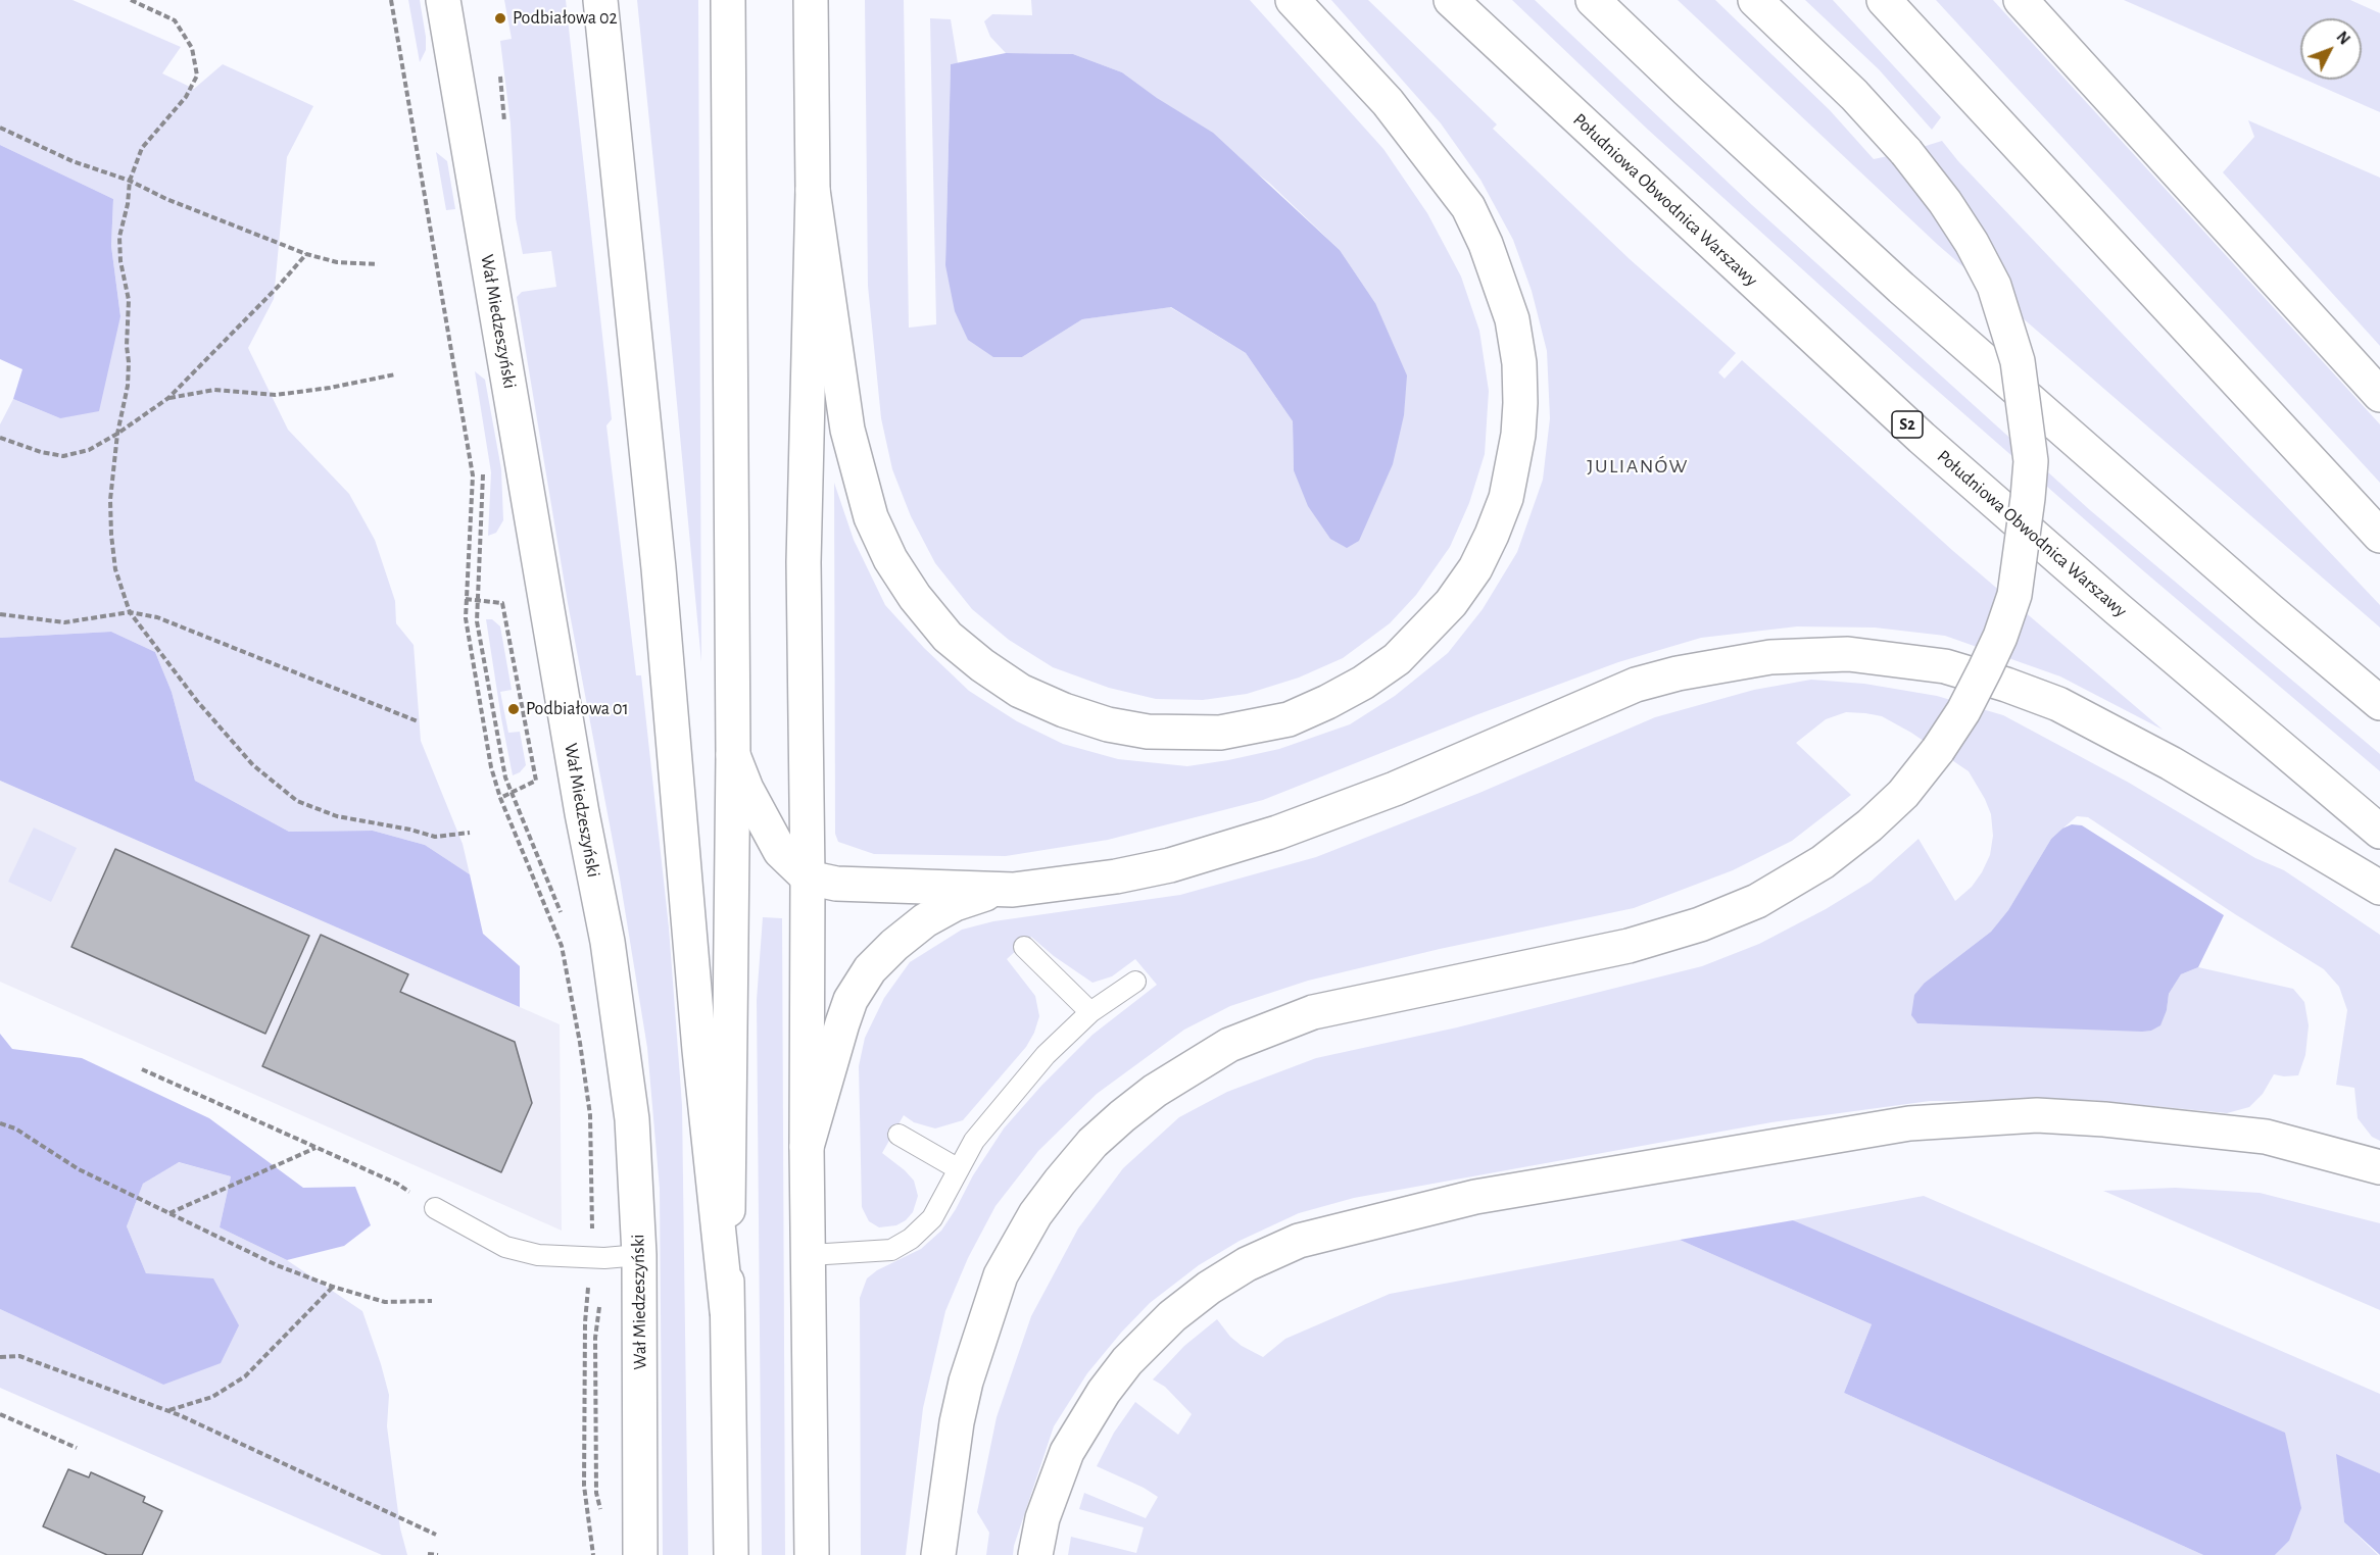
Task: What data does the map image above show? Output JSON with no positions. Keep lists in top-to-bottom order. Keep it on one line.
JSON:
{"streets":{"main road":["Południowa Obwodnica Warszawy","Wał Miedzeszyński","S2"]},"districts":["JULIANÓW"],"places":["Podbiałowa 02","Podbiałowa 01"],"north":"top right"}
